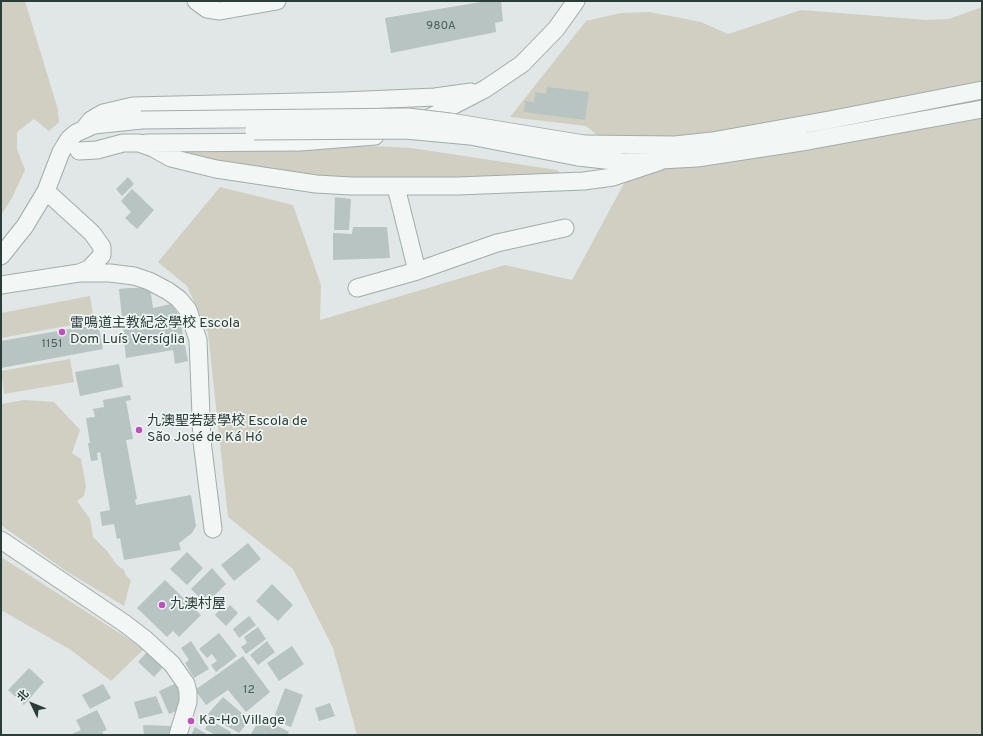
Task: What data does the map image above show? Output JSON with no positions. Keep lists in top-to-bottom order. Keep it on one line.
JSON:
{"places":["雷鳴道主教紀念學校 Escola Dom Luís Versíglia","九澳聖若瑟學校 Escola de São José de Ká Hó","九澳村屋","Ka-Ho Village"],"house_numbers":["980A","1151","12"],"north":"top left"}
